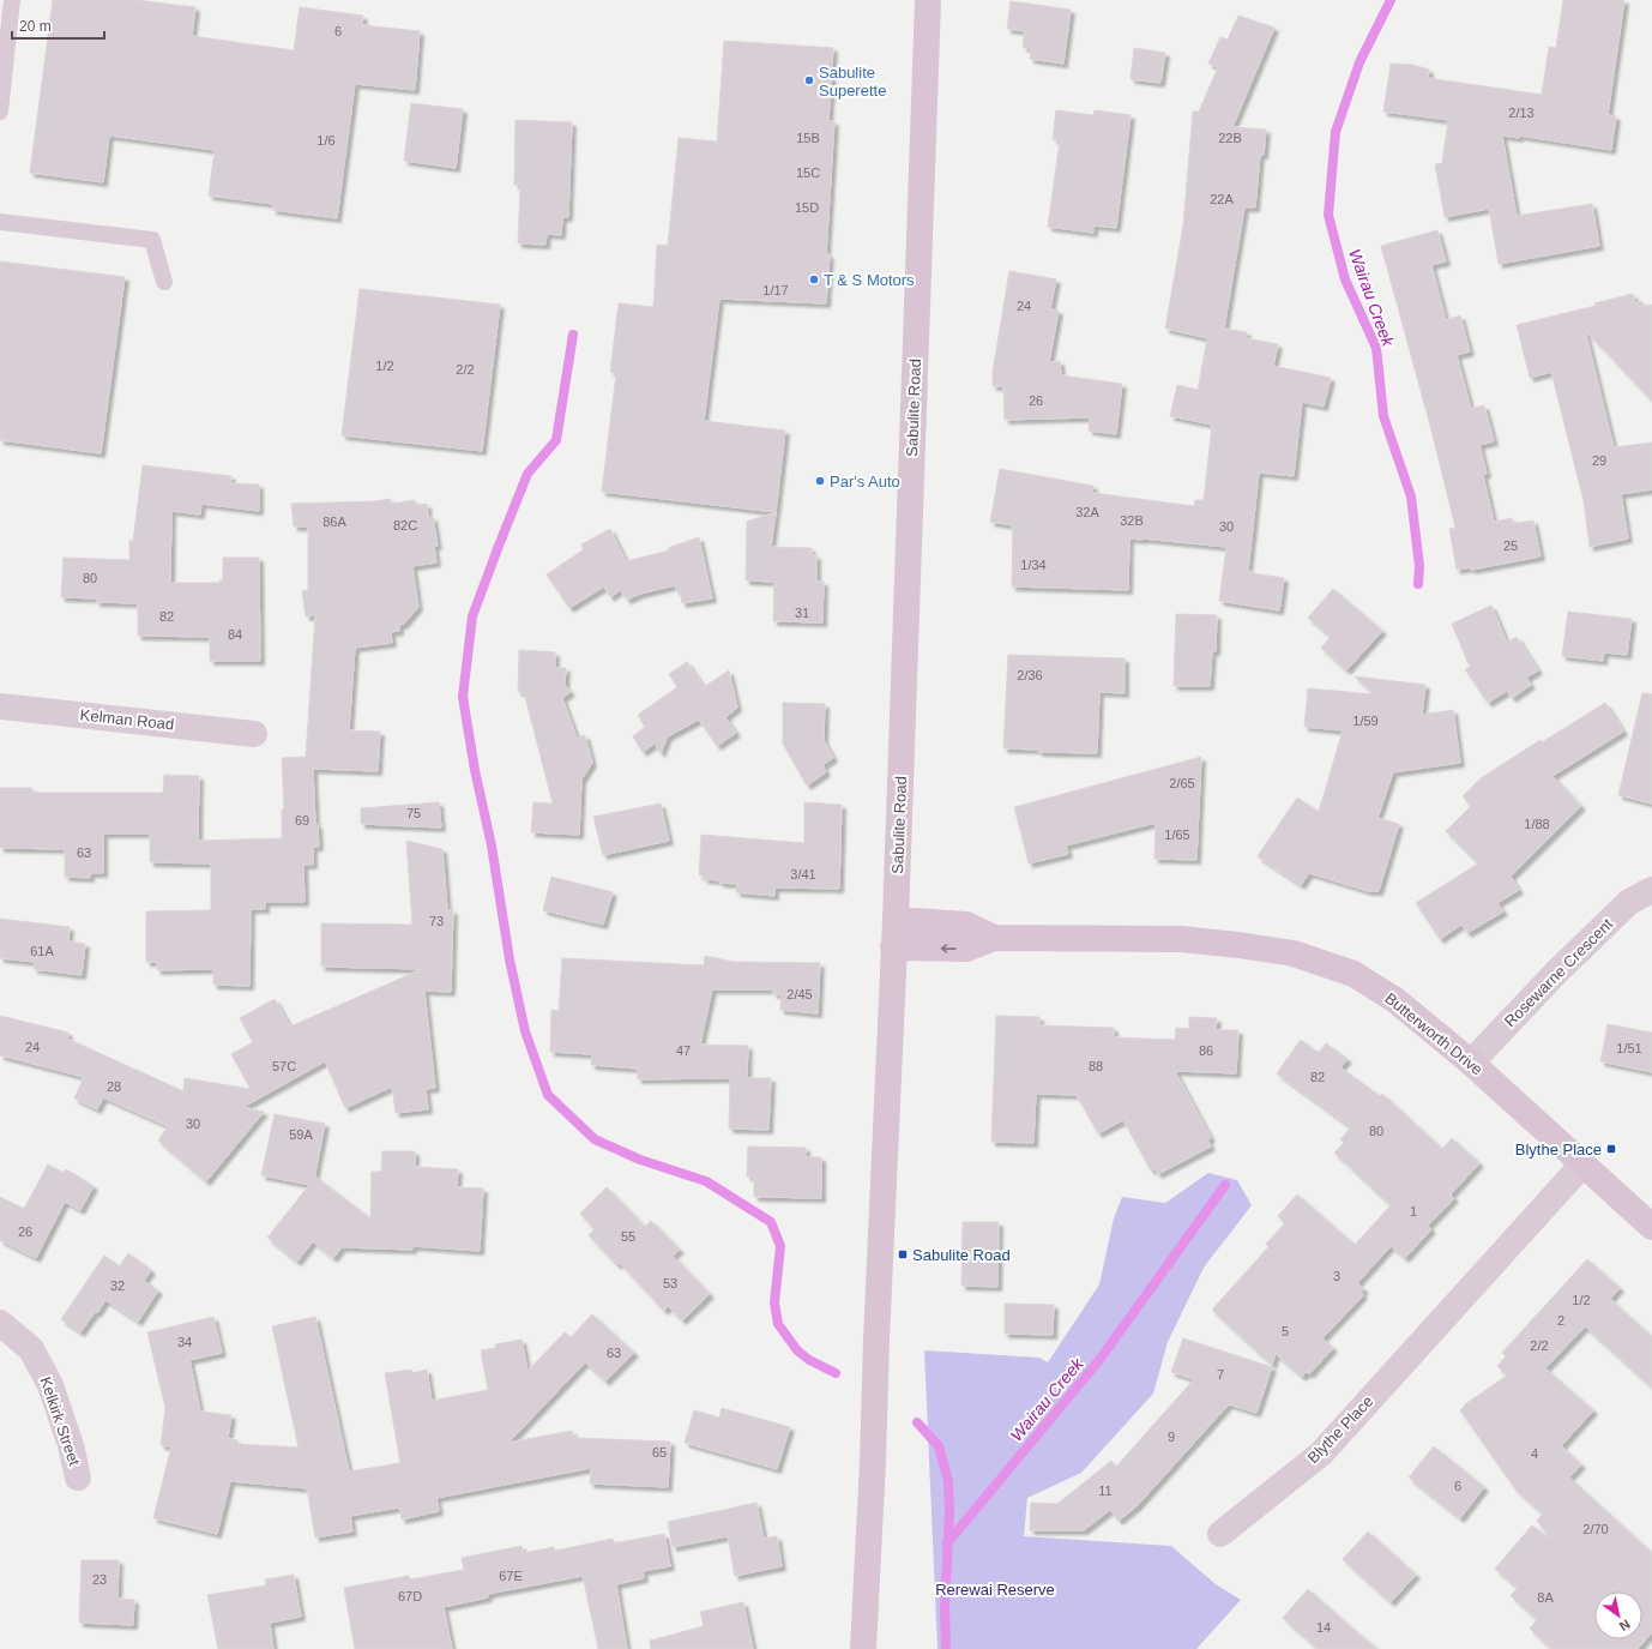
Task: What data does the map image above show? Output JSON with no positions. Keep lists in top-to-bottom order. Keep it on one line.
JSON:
{"streets":{"street":["Sabulite Road","Kelman Road","Rosewarne Crescent","Butterworth Drive","Kelkirk Street","Blythe Place"]},"crossings":[["Sabulite Road","Butterworth Drive"],["Rosewarne Crescent","Butterworth Drive"],["Butterworth Drive","Blythe Place"]],"water":["Wairau Creek"],"parks":["Rerewai Reserve"],"places":{"other":["Sabulite Superette","T & S Motors","Par's Auto"],"transit":["Blythe Place","Sabulite Road"]},"house_numbers":["6","2/13","15B","22B","1/6","15C","22A","15D","1/17","24","1/2","2/2","26","29","32A","32B","86A","82C","30","25","1/34","80","31","82","84","2/36","1/59","2/65","75","69","1/88","1/65","63","3/41","73","61A","2/45","24","1/51","47","86","57C","88","82","28","30","80","59A","1","26","55","3","53","32","1/2","2","5","34","2/2","63","7","9","65","4","6","11","2/70","67E","23","67D","8A","14"],"scale_bar":"20 m","north":"bottom right"}
